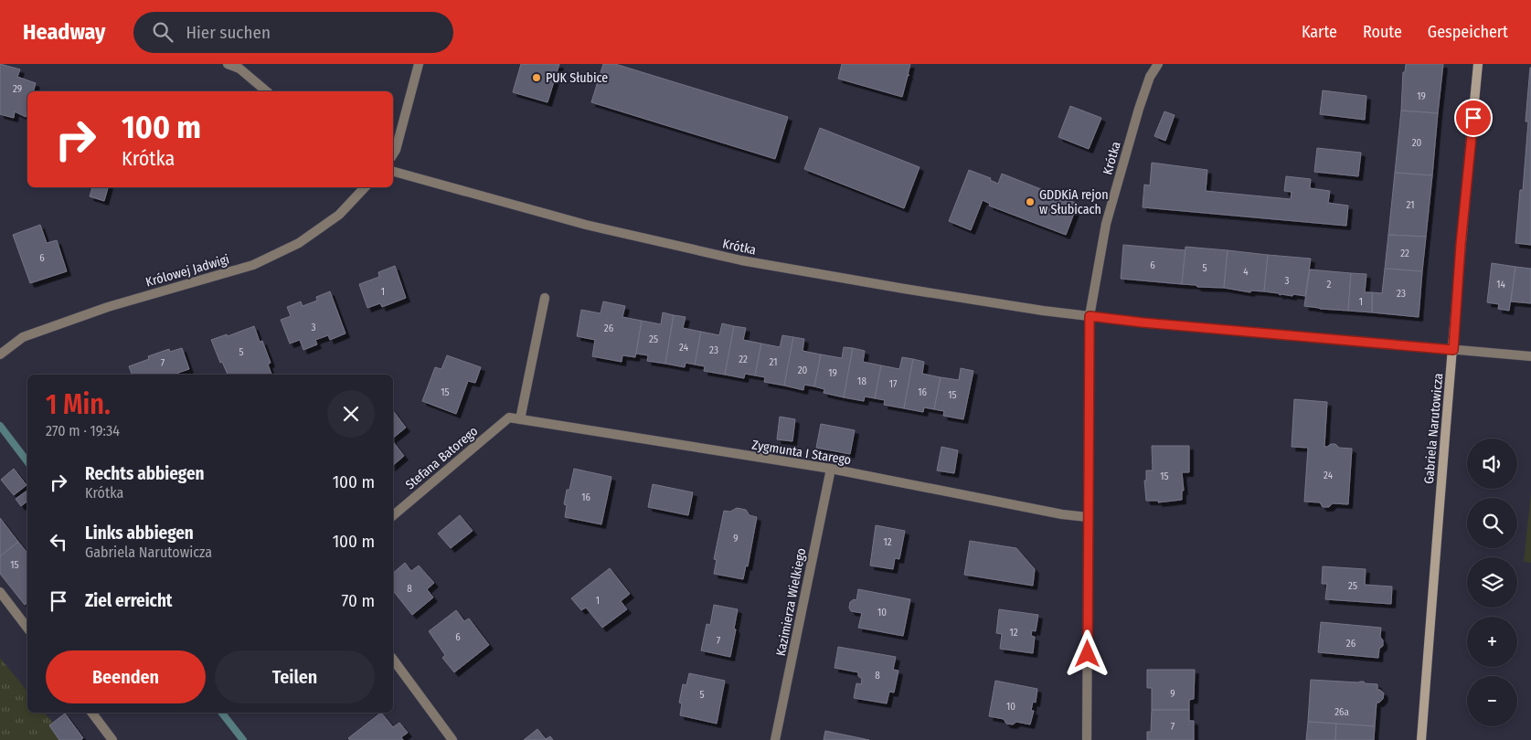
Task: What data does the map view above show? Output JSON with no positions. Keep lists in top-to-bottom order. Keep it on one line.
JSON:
{"streets":{"street":["Krótka","Królowej Jadwigi","Gabriela Narutowicza","Zygmunta I Starego","Stefana Batorego","Kazimierza Wielkiego"]},"crossings":[["Krótka","Gabriela Narutowicza"],["Zygmunta I Starego","Stefana Batorego"],["Zygmunta I Starego","Kazimierza Wielkiego"]],"places":["PUK Słubice","GDDKiA rejon w Słubicach"],"house_numbers":["29","19","20","21","22","6","6","5","4","3","2","14","1","23","1","3","26","25","24","23","5","22","21","7","20","19","18","17","15","16","15","24","15","16","9","12","15","25","8","1","10","12","6","7","26","8","9","5","10","26a","7"],"page":{"header":"Headway","search":"Hier suchen","nav":["Karte","Route","Gespeichert"],"turn":["100 m","Krótka"],"heading":["1 Min.","270 m · 19:34"],"map_buttons":["+","−"],"list":[{"name":"Rechts abbiegen","note":"Krótka","value":"100 m"},{"name":"Links abbiegen","note":"Gabriela Narutowicza","value":"100 m"},{"name":"Ziel erreicht","value":"70 m"}],"buttons":["Beenden","Teilen"]}}
